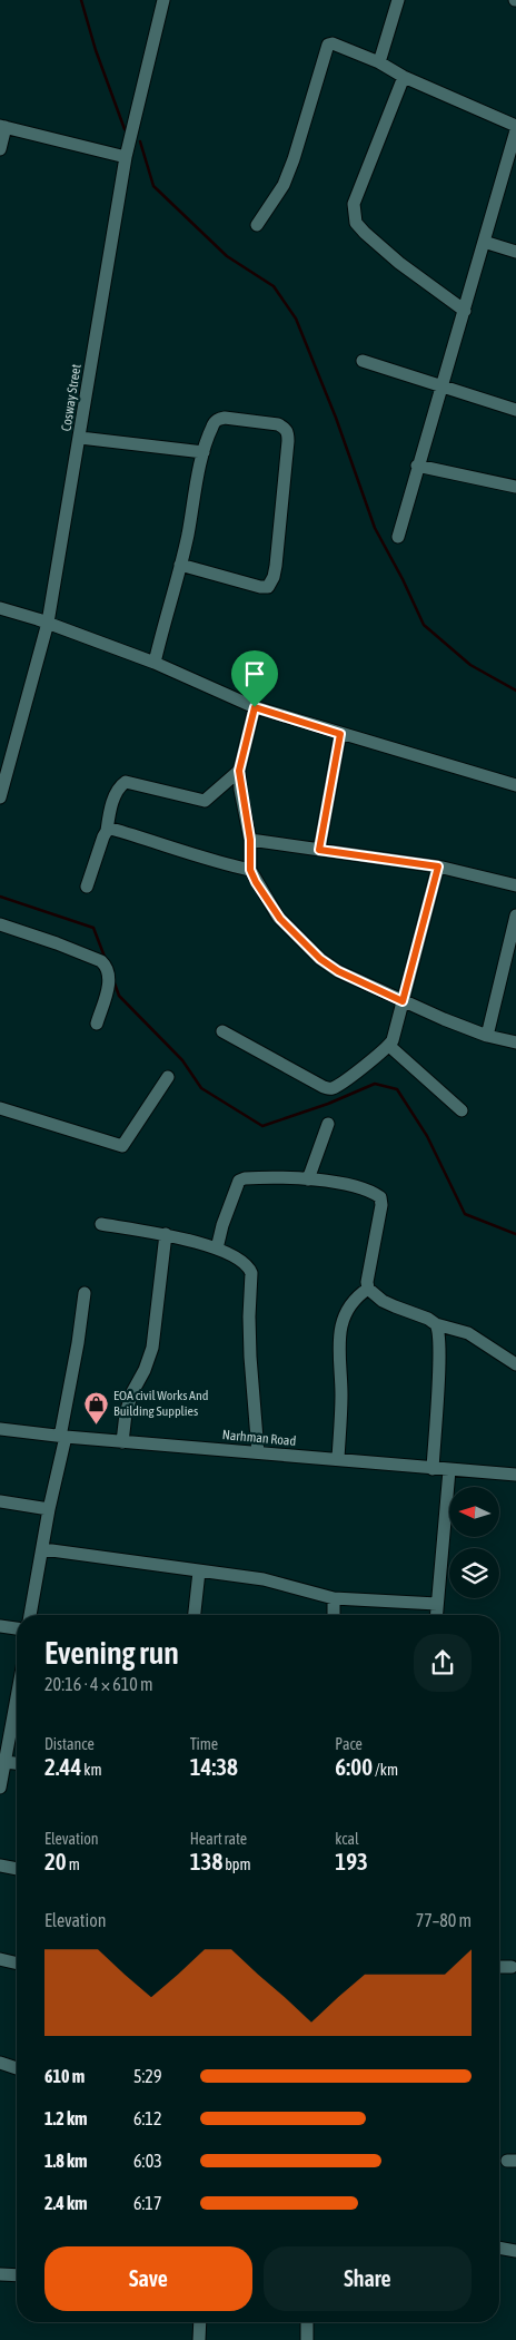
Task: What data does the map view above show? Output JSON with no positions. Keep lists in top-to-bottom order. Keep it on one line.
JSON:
{"streets":{"street":["Cosway Street","Narhman Road"]},"places":{"shop":["EOA civil Works And Building Supplies"]},"north":"left","page":{"heading":["Evening run","20:16 · 4 × 610 m"],"stats":[["Distance","2.44 km"],["Time","14:38"],["Pace","6:00 /km"],["Elevation","20 m"],["Heart rate","138 bpm"],["kcal","193"]],"chart":["Elevation","77–80 m"],"list":[{"name":"610 m","note":"5:29"},{"name":"1.2 km","note":"6:12"},{"name":"1.8 km","note":"6:03"},{"name":"2.4 km","note":"6:17"}],"buttons":["Save","Share"]}}
